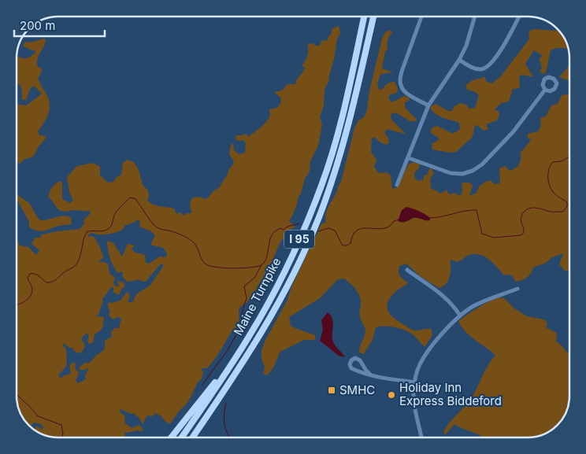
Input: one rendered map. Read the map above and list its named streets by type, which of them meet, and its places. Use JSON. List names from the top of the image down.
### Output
{
  "streets": {
    "highway": ["I 95", "Maine Turnpike"]
  },
  "places": {
    "transit": ["SMHC"],
    "other": ["Holiday Inn Express Biddeford"]
  },
  "scale_bar": "200 m"
}
